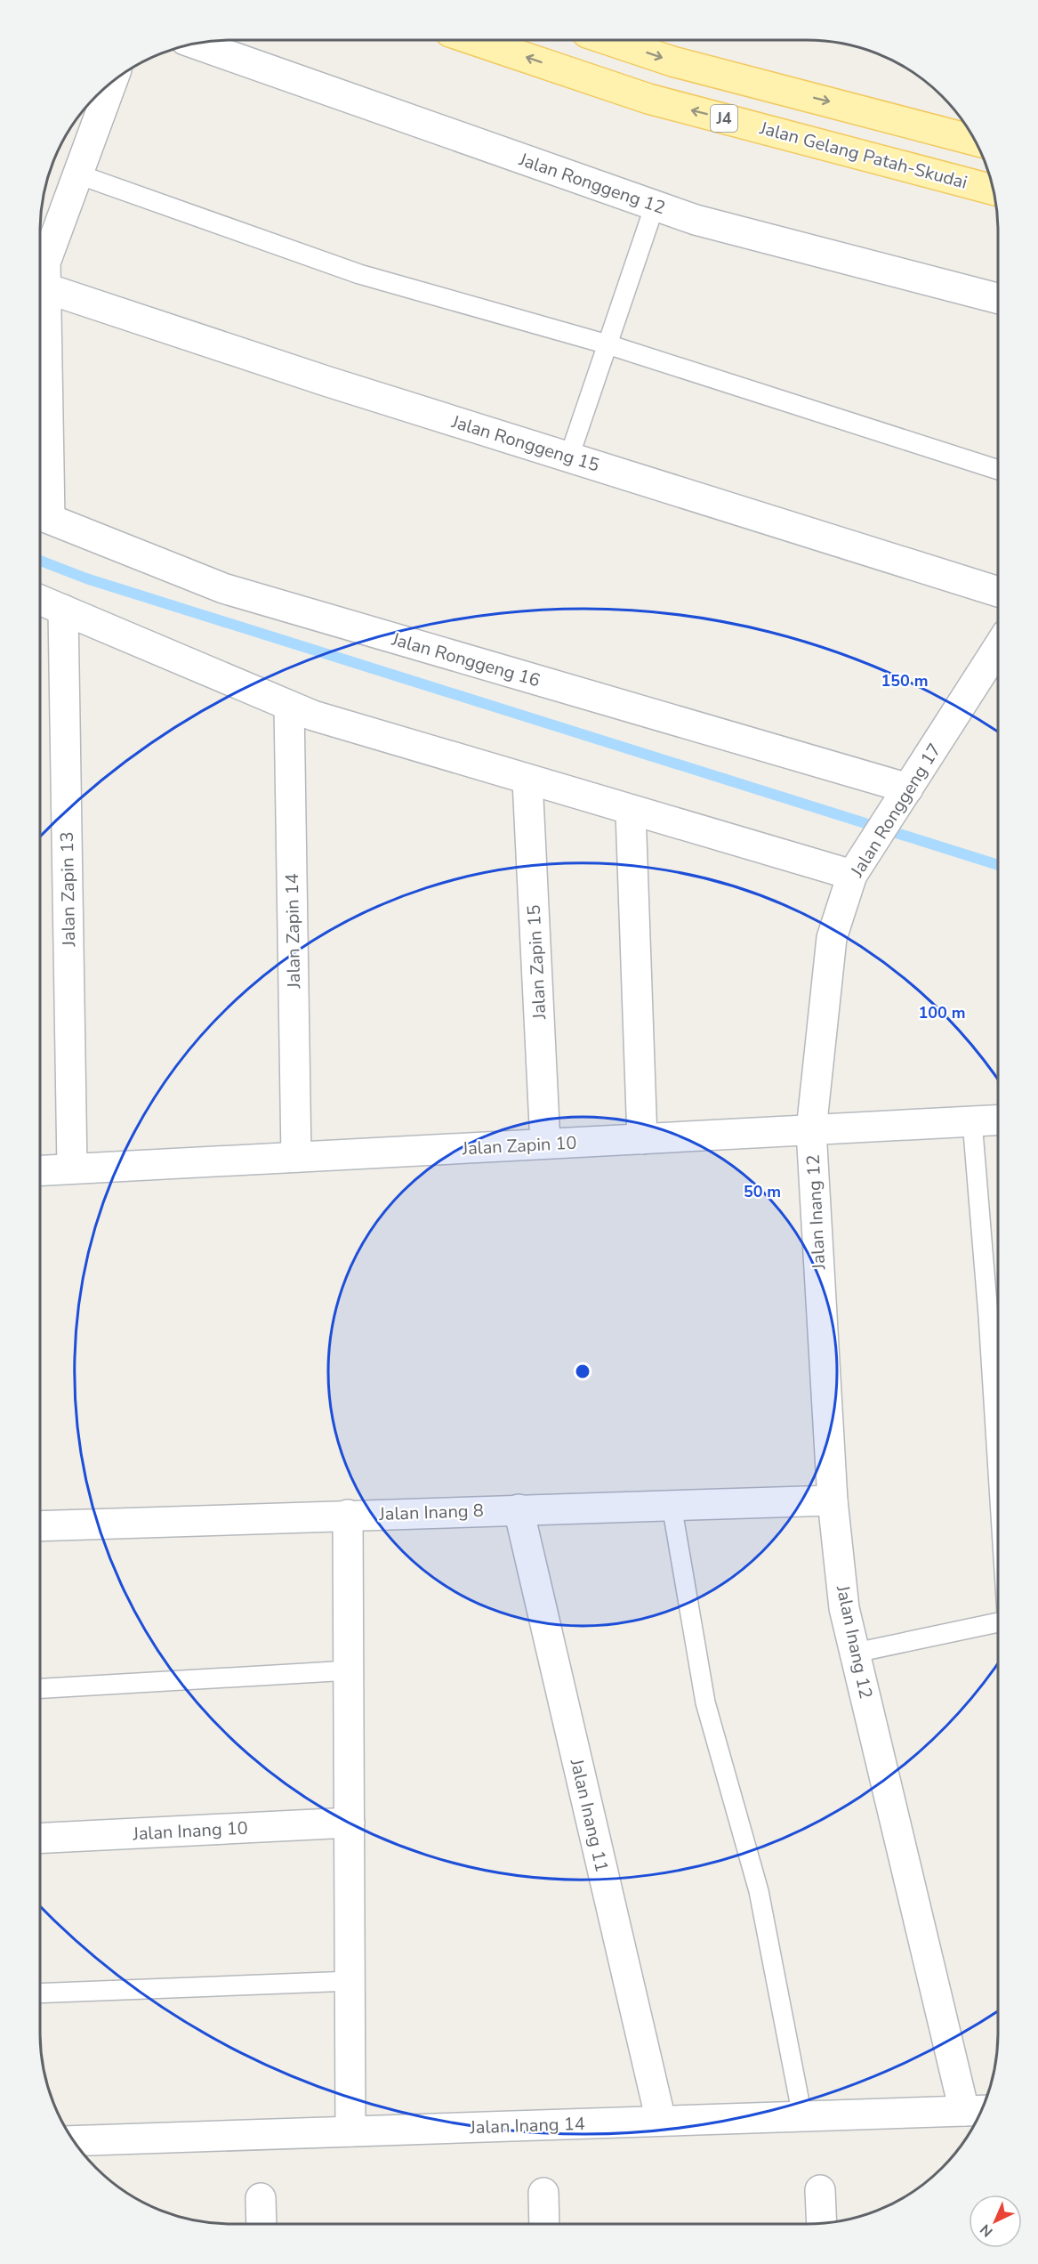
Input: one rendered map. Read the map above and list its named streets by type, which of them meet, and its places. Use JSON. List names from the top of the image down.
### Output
{
  "streets": {
    "main road": ["J4", "Jalan Gelang Patah-Skudai"],
    "street": [
      "Jalan Ronggeng 12",
      "Jalan Ronggeng 15",
      "Jalan Ronggeng 16",
      "Jalan Ronggeng 17",
      "Jalan Zapin 13",
      "Jalan Zapin 14",
      "Jalan Zapin 15",
      "Jalan Zapin 10",
      "Jalan Inang 12",
      "Jalan Inang 8",
      "Jalan Inang 11",
      "Jalan Inang 10",
      "Jalan Inang 14"
    ]
  },
  "crossings": [
    ["Jalan Ronggeng 16", "Jalan Ronggeng 17"],
    ["Jalan Ronggeng 17", "Jalan Zapin 10"],
    ["Jalan Ronggeng 17", "Jalan Inang 12"],
    ["Jalan Zapin 13", "Jalan Zapin 10"],
    ["Jalan Zapin 14", "Jalan Zapin 10"],
    ["Jalan Zapin 15", "Jalan Zapin 10"],
    ["Jalan Zapin 10", "Jalan Inang 12"],
    ["Jalan Inang 12", "Jalan Inang 8"],
    ["Jalan Inang 12", "Jalan Inang 14"],
    ["Jalan Inang 8", "Jalan Inang 11"],
    ["Jalan Inang 11", "Jalan Inang 14"]
  ],
  "north": "bottom left",
  "rings": ["150 m", "100 m", "50 m"]
}
